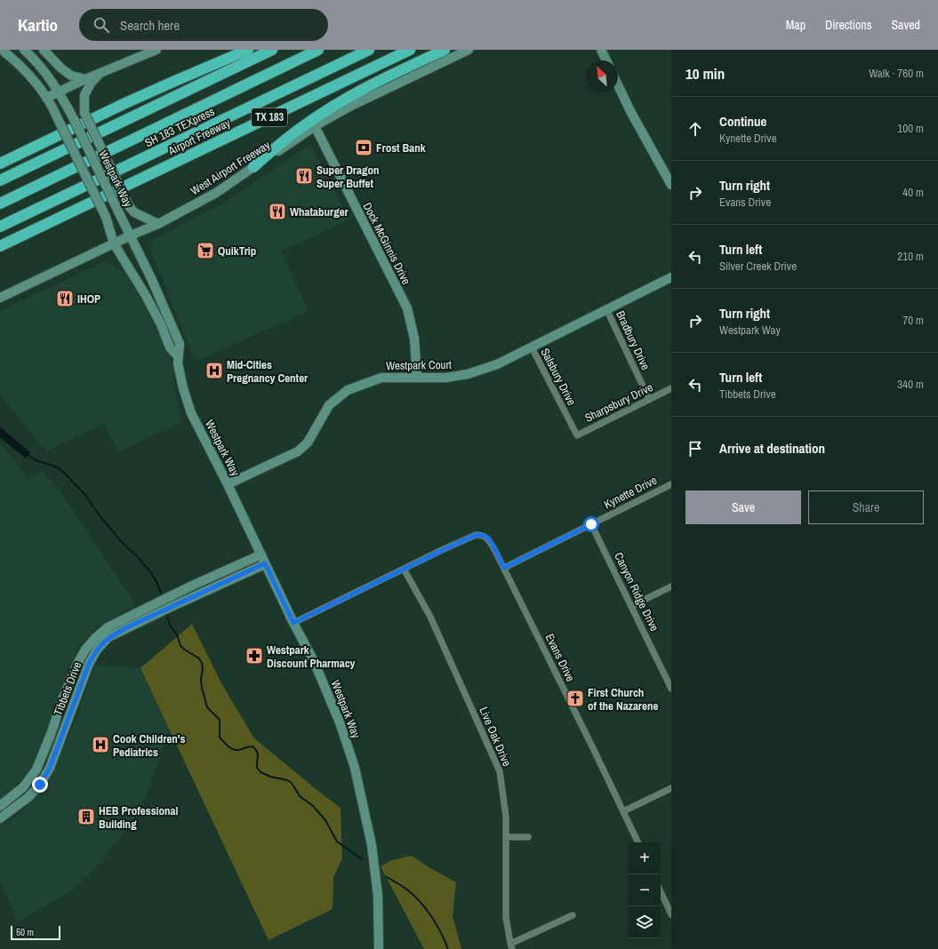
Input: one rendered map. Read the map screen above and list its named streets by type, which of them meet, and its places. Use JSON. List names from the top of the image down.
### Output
{
  "streets": {
    "highway": ["TX 183", "SH 183 TEXpress", "Airport Freeway"],
    "main road": [
      "West Airport Freeway",
      "Westpark Way",
      "Dock McGinnis Drive",
      "Westpark Court",
      "Tibbets Drive"
    ],
    "street": [
      "Bradbury Drive",
      "Salsbury Drive",
      "Sharpsbury Drive",
      "Kynette Drive",
      "Canyon Ridge Drive",
      "Evans Drive",
      "Live Oak Drive"
    ]
  },
  "crossings": [
    ["West Airport Freeway", "Westpark Way"],
    ["West Airport Freeway", "Dock McGinnis Drive"],
    ["Westpark Way", "Westpark Court"],
    ["Westpark Way", "Tibbets Drive"],
    ["Dock McGinnis Drive", "Westpark Court"],
    ["Bradbury Drive", "Westpark Court"],
    ["Bradbury Drive", "Sharpsbury Drive"],
    ["Westpark Court", "Salsbury Drive"],
    ["Salsbury Drive", "Sharpsbury Drive"],
    ["Kynette Drive", "Canyon Ridge Drive"],
    ["Kynette Drive", "Evans Drive"],
    ["Evans Drive", "Live Oak Drive"]
  ],
  "places": {
    "bank": ["Frost Bank"],
    "restaurant": ["Super Dragon Super Buffet", "Whataburger", "IHOP"],
    "supermarket": ["QuikTrip"],
    "hospital": ["Mid-Cities Pregnancy Center", "Cook Children's Pediatrics"],
    "pharmacy": ["Westpark Discount Pharmacy"],
    "church": ["First Church of the Nazarene"],
    "building": ["HEB Professional Building"]
  },
  "scale_bar": "50 m",
  "north": "top left",
  "page": {
    "header": "Kartio",
    "search": "Search here",
    "nav": ["Map", "Directions", "Saved"],
    "heading": ["10 min", "Walk · 760 m"],
    "list": [
      ["Continue", "Kynette Drive", "100 m"],
      ["Turn right", "Evans Drive", "40 m"],
      ["Turn left", "Silver Creek Drive", "210 m"],
      ["Turn right", "Westpark Way", "70 m"],
      ["Turn left", "Tibbets Drive", "340 m"],
      "Arrive at destination"
    ],
    "buttons": ["Save", "Share"],
    "map_buttons": ["+", "−"],
    "scale": "50 m"
  }
}
